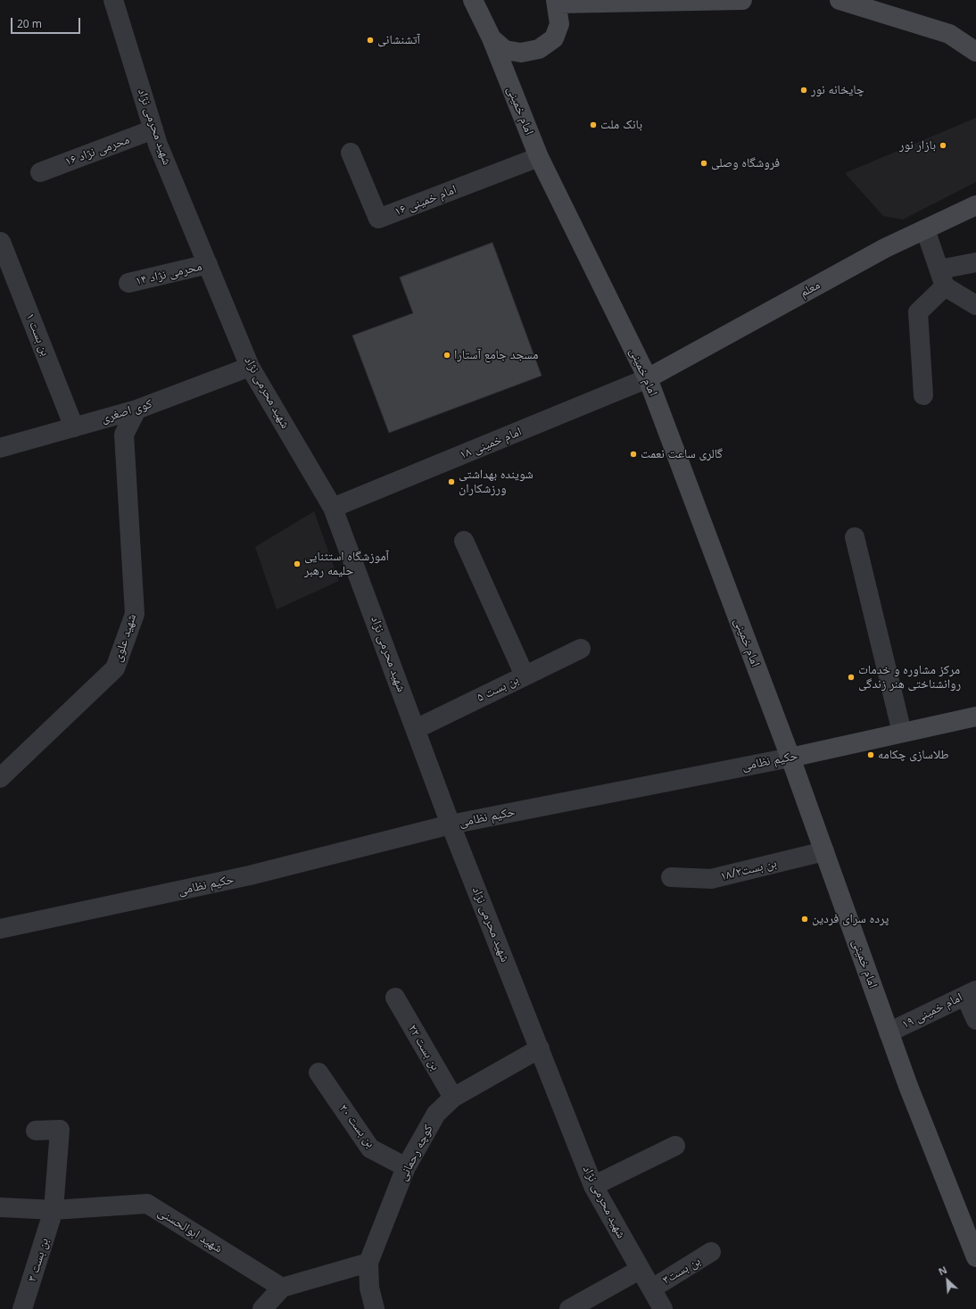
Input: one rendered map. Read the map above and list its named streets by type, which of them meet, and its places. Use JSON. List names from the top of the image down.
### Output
{
  "streets": {
    "street": [
      "امام خمینی",
      "شهید محرمی نژاد",
      "محرمی نژاد ۱۶",
      "امام خمینی ۱۶",
      "محرمی نژاد ۱۴",
      "معلم",
      "بن بست ۱",
      "کوی اصغری",
      "امام خمینی ۱۸",
      "شهید علوی",
      "بن بست ۵",
      "حکیم نظامی",
      "بن بست۱۸/۲",
      "امام خمینی ۱۹",
      "بن بست ۲۲",
      "بن بست ۲۰",
      "کوچه رحمانی",
      "شهید ابوالحسنی",
      "بن بست ۳",
      "بن بست۳"
    ]
  },
  "crossings": [
    ["امام خمینی", "امام خمینی ۱۶"],
    ["امام خمینی", "معلم"],
    ["امام خمینی", "امام خمینی ۱۸"],
    ["امام خمینی", "حکیم نظامی"],
    ["امام خمینی", "بن بست۱۸/۲"],
    ["امام خمینی", "امام خمینی ۱۹"],
    ["شهید محرمی نژاد", "محرمی نژاد ۱۶"],
    ["شهید محرمی نژاد", "محرمی نژاد ۱۴"],
    ["شهید محرمی نژاد", "کوی اصغری"],
    ["شهید محرمی نژاد", "امام خمینی ۱۸"],
    ["شهید محرمی نژاد", "بن بست ۵"],
    ["شهید محرمی نژاد", "حکیم نظامی"],
    ["شهید محرمی نژاد", "کوچه رحمانی"],
    ["شهید محرمی نژاد", "بن بست۳"],
    ["معلم", "امام خمینی ۱۸"],
    ["بن بست ۱", "کوی اصغری"],
    ["کوی اصغری", "شهید علوی"],
    ["بن بست ۲۲", "کوچه رحمانی"],
    ["بن بست ۲۰", "کوچه رحمانی"],
    ["شهید ابوالحسنی", "بن بست ۳"]
  ],
  "places": [
    "آتشنشانی",
    "چایخانه نور",
    "بانک ملت",
    "بازار نور",
    "فروشگاه وصلی",
    "مسجد جامع آستارا",
    "گالری ساعت نعمت",
    "شوینده بهداشتی ورزشکاران",
    "آموزشگاه استثنایی حلیمه رهبر",
    "مرکز مشاوره و خدمات روانشناختی هنر زندگی",
    "طلاسازی چکامه",
    "پرده سرای فردین"
  ],
  "scale_bar": "20 m",
  "north": "top left"
}
